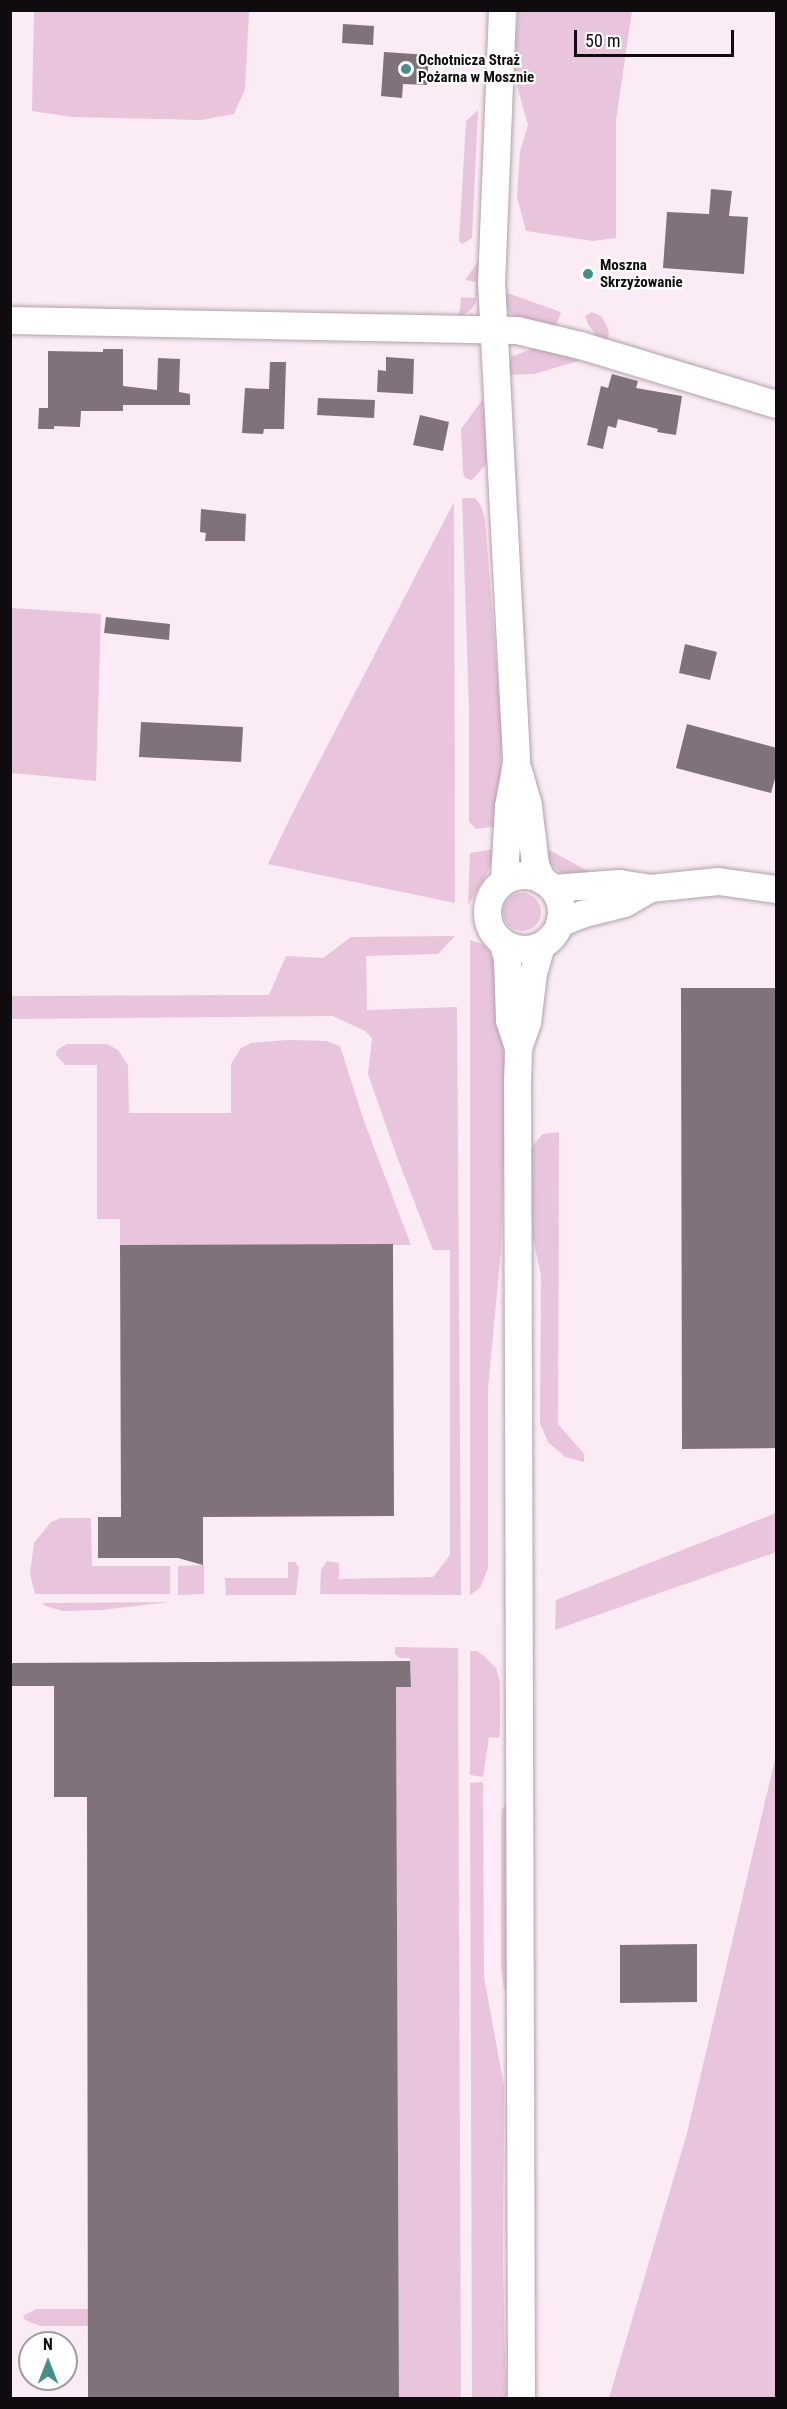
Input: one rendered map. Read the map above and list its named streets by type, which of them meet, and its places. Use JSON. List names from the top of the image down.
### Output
{
  "places": ["Ochotnicza Straż Pożarna w Mosznie", "Moszna Skrzyżowanie"],
  "scale_bar": "50 m",
  "north": "top"
}
